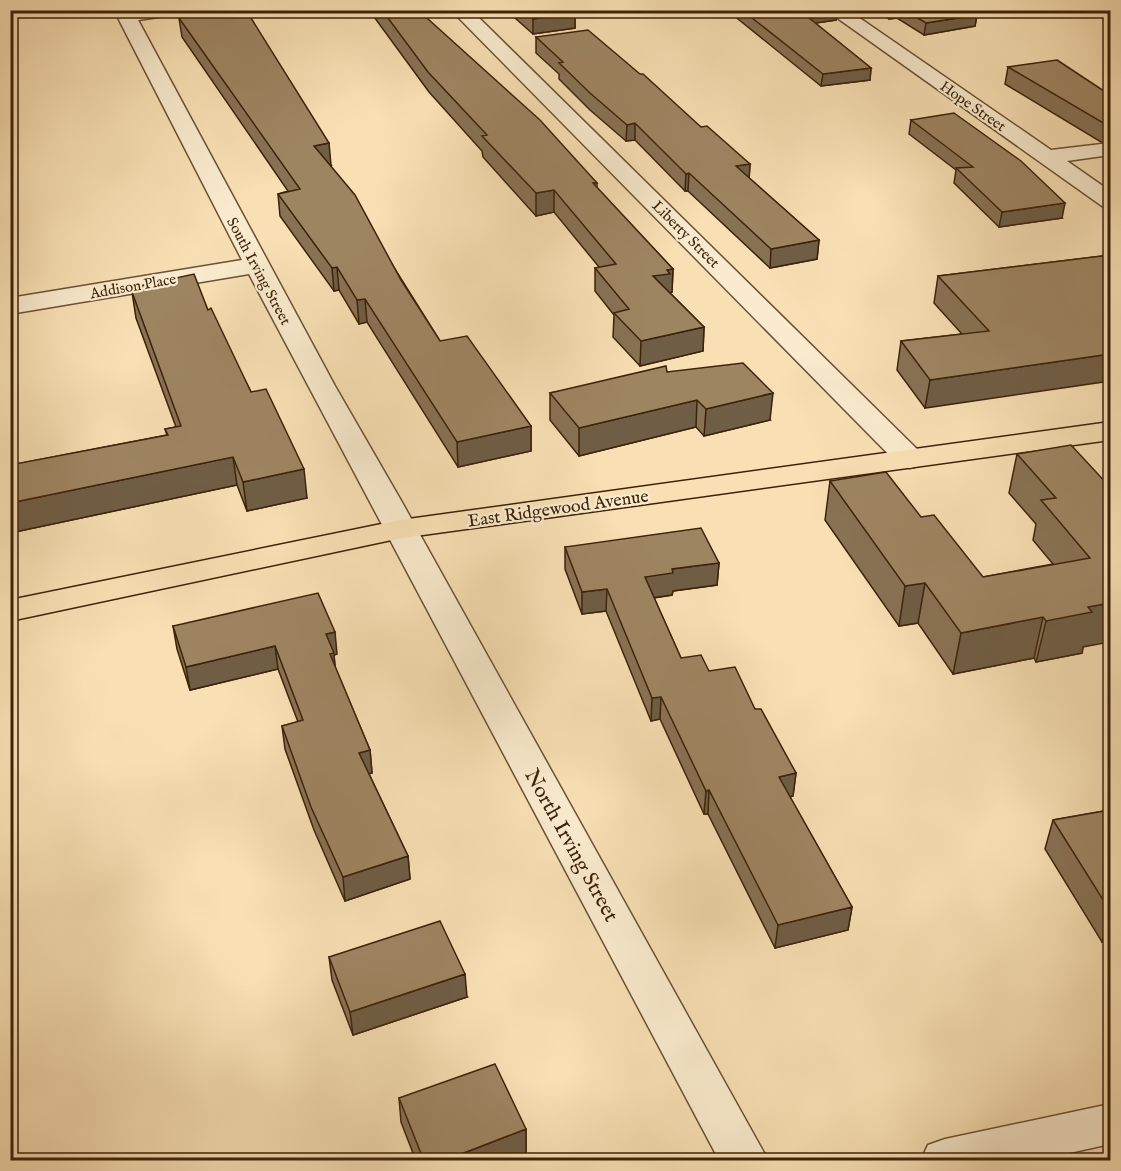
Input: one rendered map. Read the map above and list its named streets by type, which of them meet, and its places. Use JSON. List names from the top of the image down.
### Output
{
  "streets": {
    "main road": ["East Ridgewood Avenue"],
    "street": [
      "Hope Street",
      "Liberty Street",
      "South Irving Street",
      "Addison Place",
      "North Irving Street"
    ]
  },
  "crossings": [
    ["Liberty Street", "East Ridgewood Avenue"],
    ["South Irving Street", "Addison Place"],
    ["South Irving Street", "East Ridgewood Avenue"],
    ["South Irving Street", "North Irving Street"],
    ["East Ridgewood Avenue", "North Irving Street"]
  ]
}
